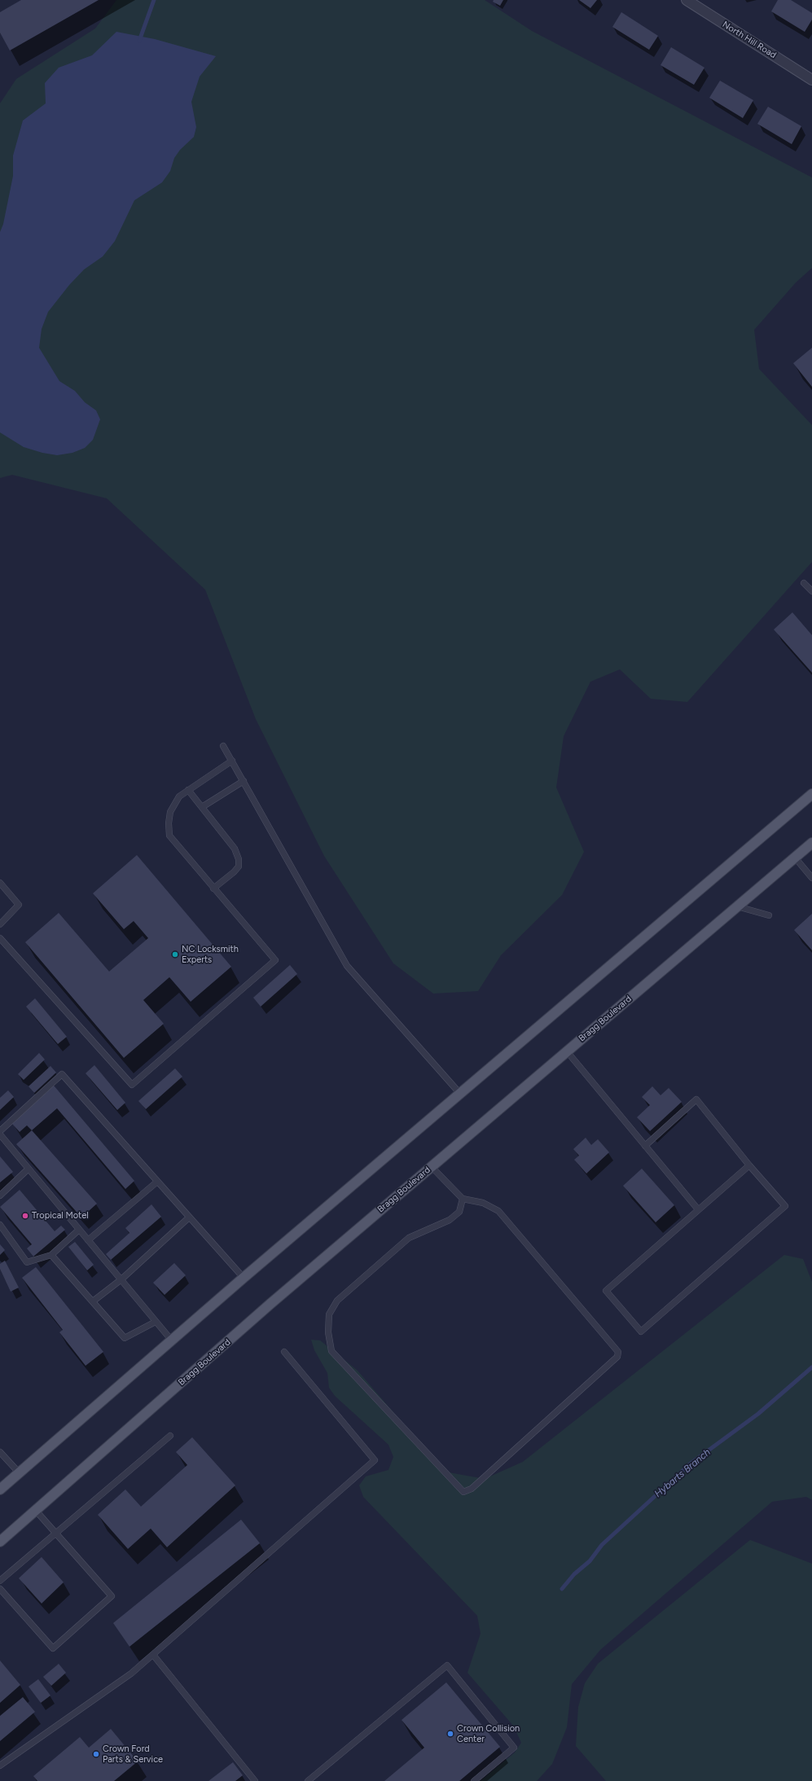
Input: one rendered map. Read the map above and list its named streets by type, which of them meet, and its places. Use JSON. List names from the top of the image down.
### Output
{
  "streets": {
    "main road": ["Bragg Boulevard"],
    "street": ["North Hill Road"]
  },
  "water": ["Hybarts Branch"],
  "places": [
    "NC Locksmith Experts",
    "Tropical Motel",
    "Crown Collision Center",
    "Crown Ford Parts & Service"
  ]
}
